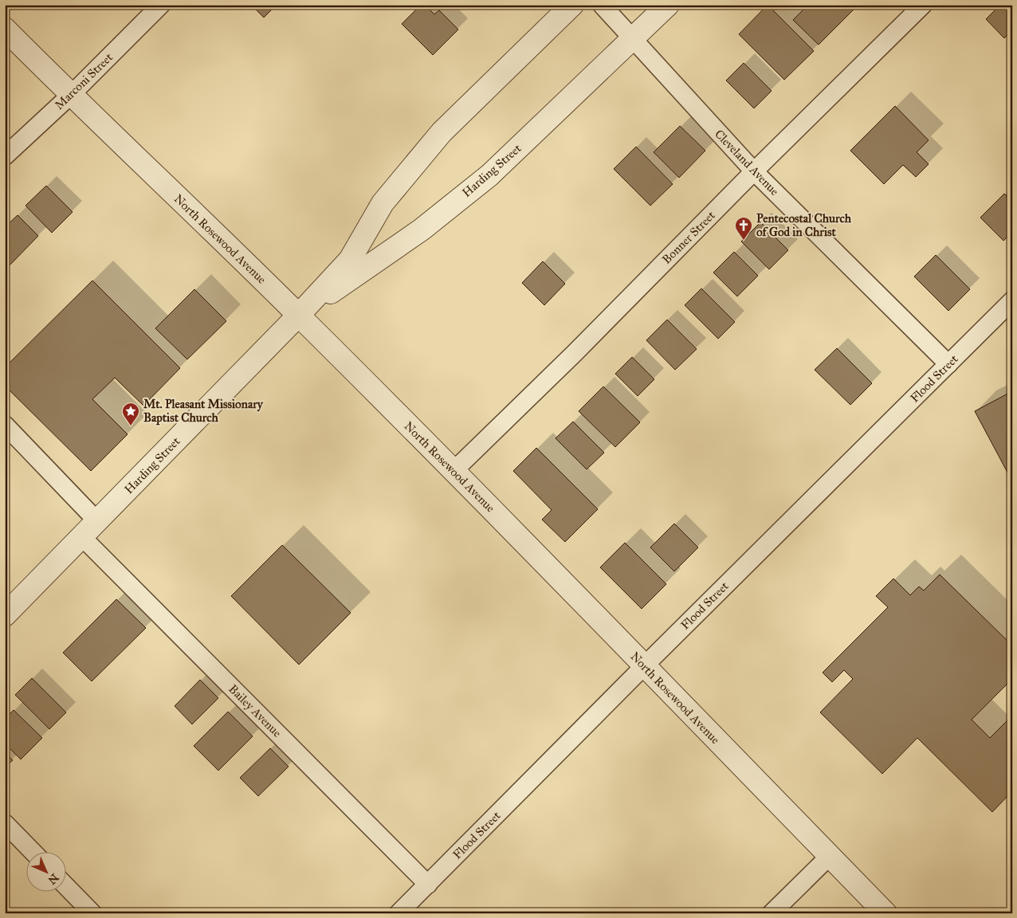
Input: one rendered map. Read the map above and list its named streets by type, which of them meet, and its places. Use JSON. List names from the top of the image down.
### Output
{
  "streets": {
    "street": [
      "Marconi Street",
      "Cleveland Avenue",
      "Harding Street",
      "Bonner Street",
      "North Rosewood Avenue",
      "Flood Street",
      "Bailey Avenue"
    ]
  },
  "crossings": [
    ["Marconi Street", "North Rosewood Avenue"],
    ["Cleveland Avenue", "Harding Street"],
    ["Cleveland Avenue", "Bonner Street"],
    ["Cleveland Avenue", "Flood Street"],
    ["Harding Street", "North Rosewood Avenue"],
    ["Harding Street", "Bailey Avenue"],
    ["Bonner Street", "North Rosewood Avenue"],
    ["North Rosewood Avenue", "Flood Street"],
    ["Flood Street", "Bailey Avenue"]
  ],
  "places": {
    "church": ["Pentecostal Church of God in Christ"],
    "place": ["Mt. Pleasant Missionary Baptist Church"]
  },
  "north": "bottom right"
}
